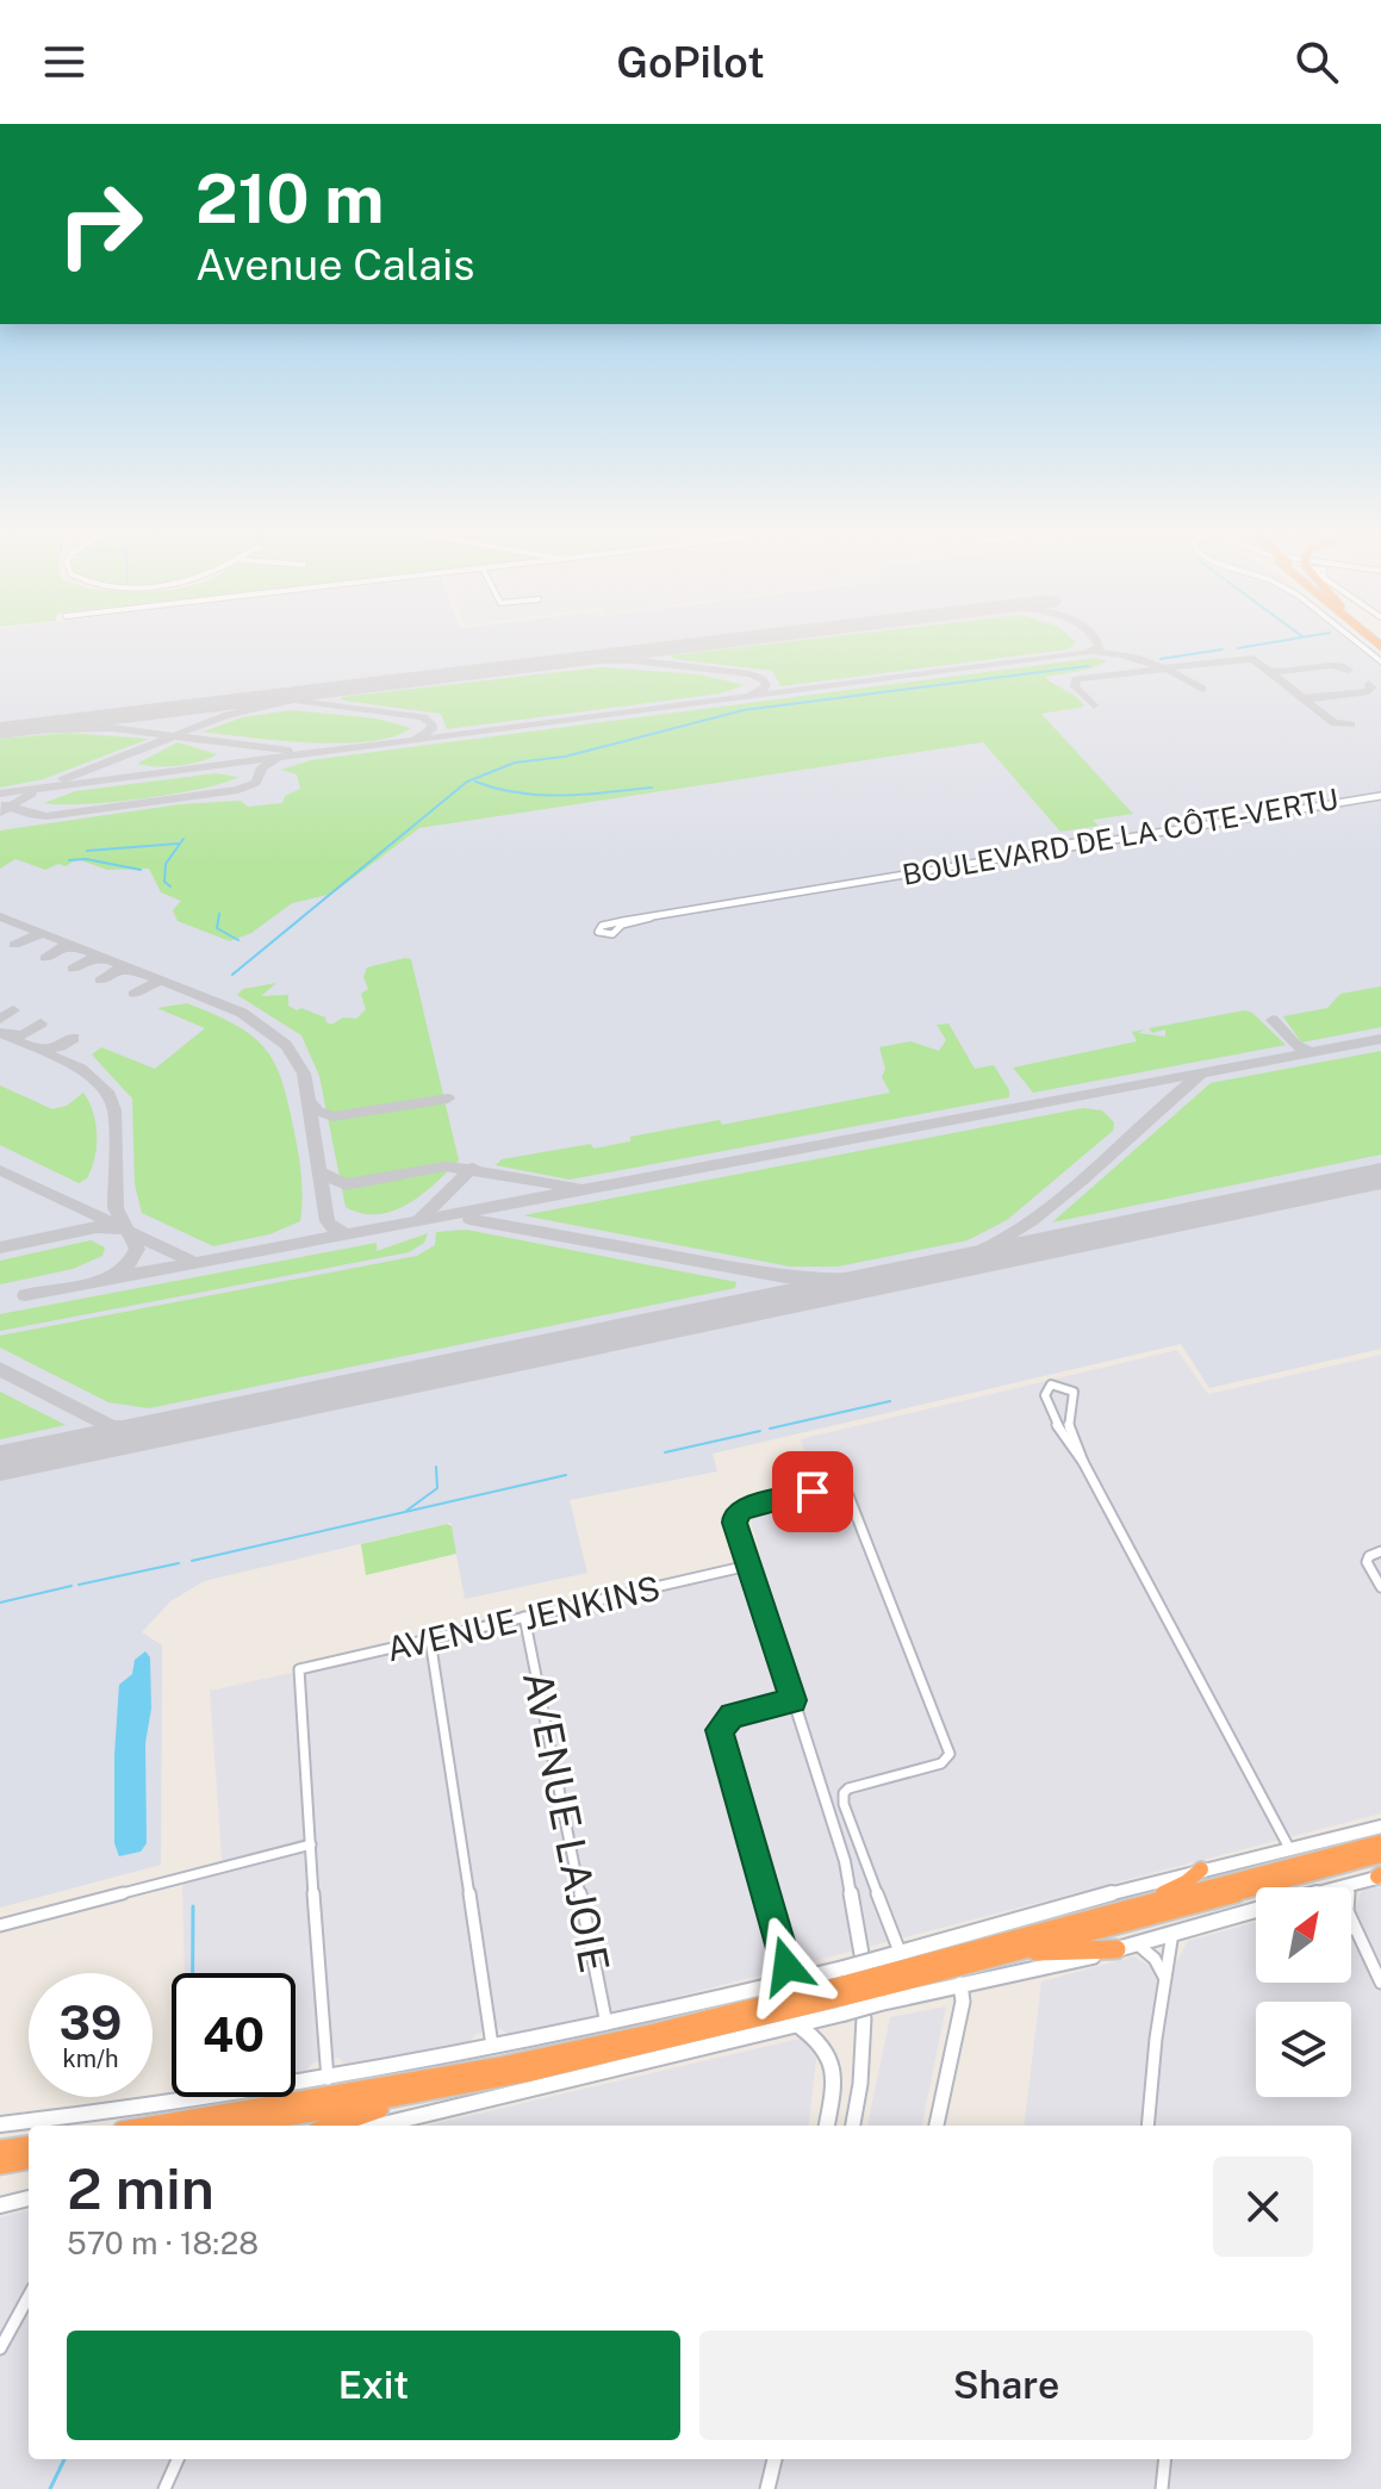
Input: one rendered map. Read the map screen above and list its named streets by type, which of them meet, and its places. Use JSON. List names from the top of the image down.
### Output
{
  "streets": {
    "street": ["BOULEVARD DE LA CÔTE-VERTU", "AVENUE JENKINS", "AVENUE LAJOIE"]
  },
  "crossings": [
    ["AVENUE JENKINS", "AVENUE LAJOIE"]
  ],
  "north": "top right",
  "page": {
    "header": "GoPilot",
    "turn": ["210 m", "Avenue Calais"],
    "speed": "39 km/h",
    "limit": "40",
    "heading": ["2 min", "570 m · 18:28"],
    "buttons": ["Exit", "Share"]
  }
}
